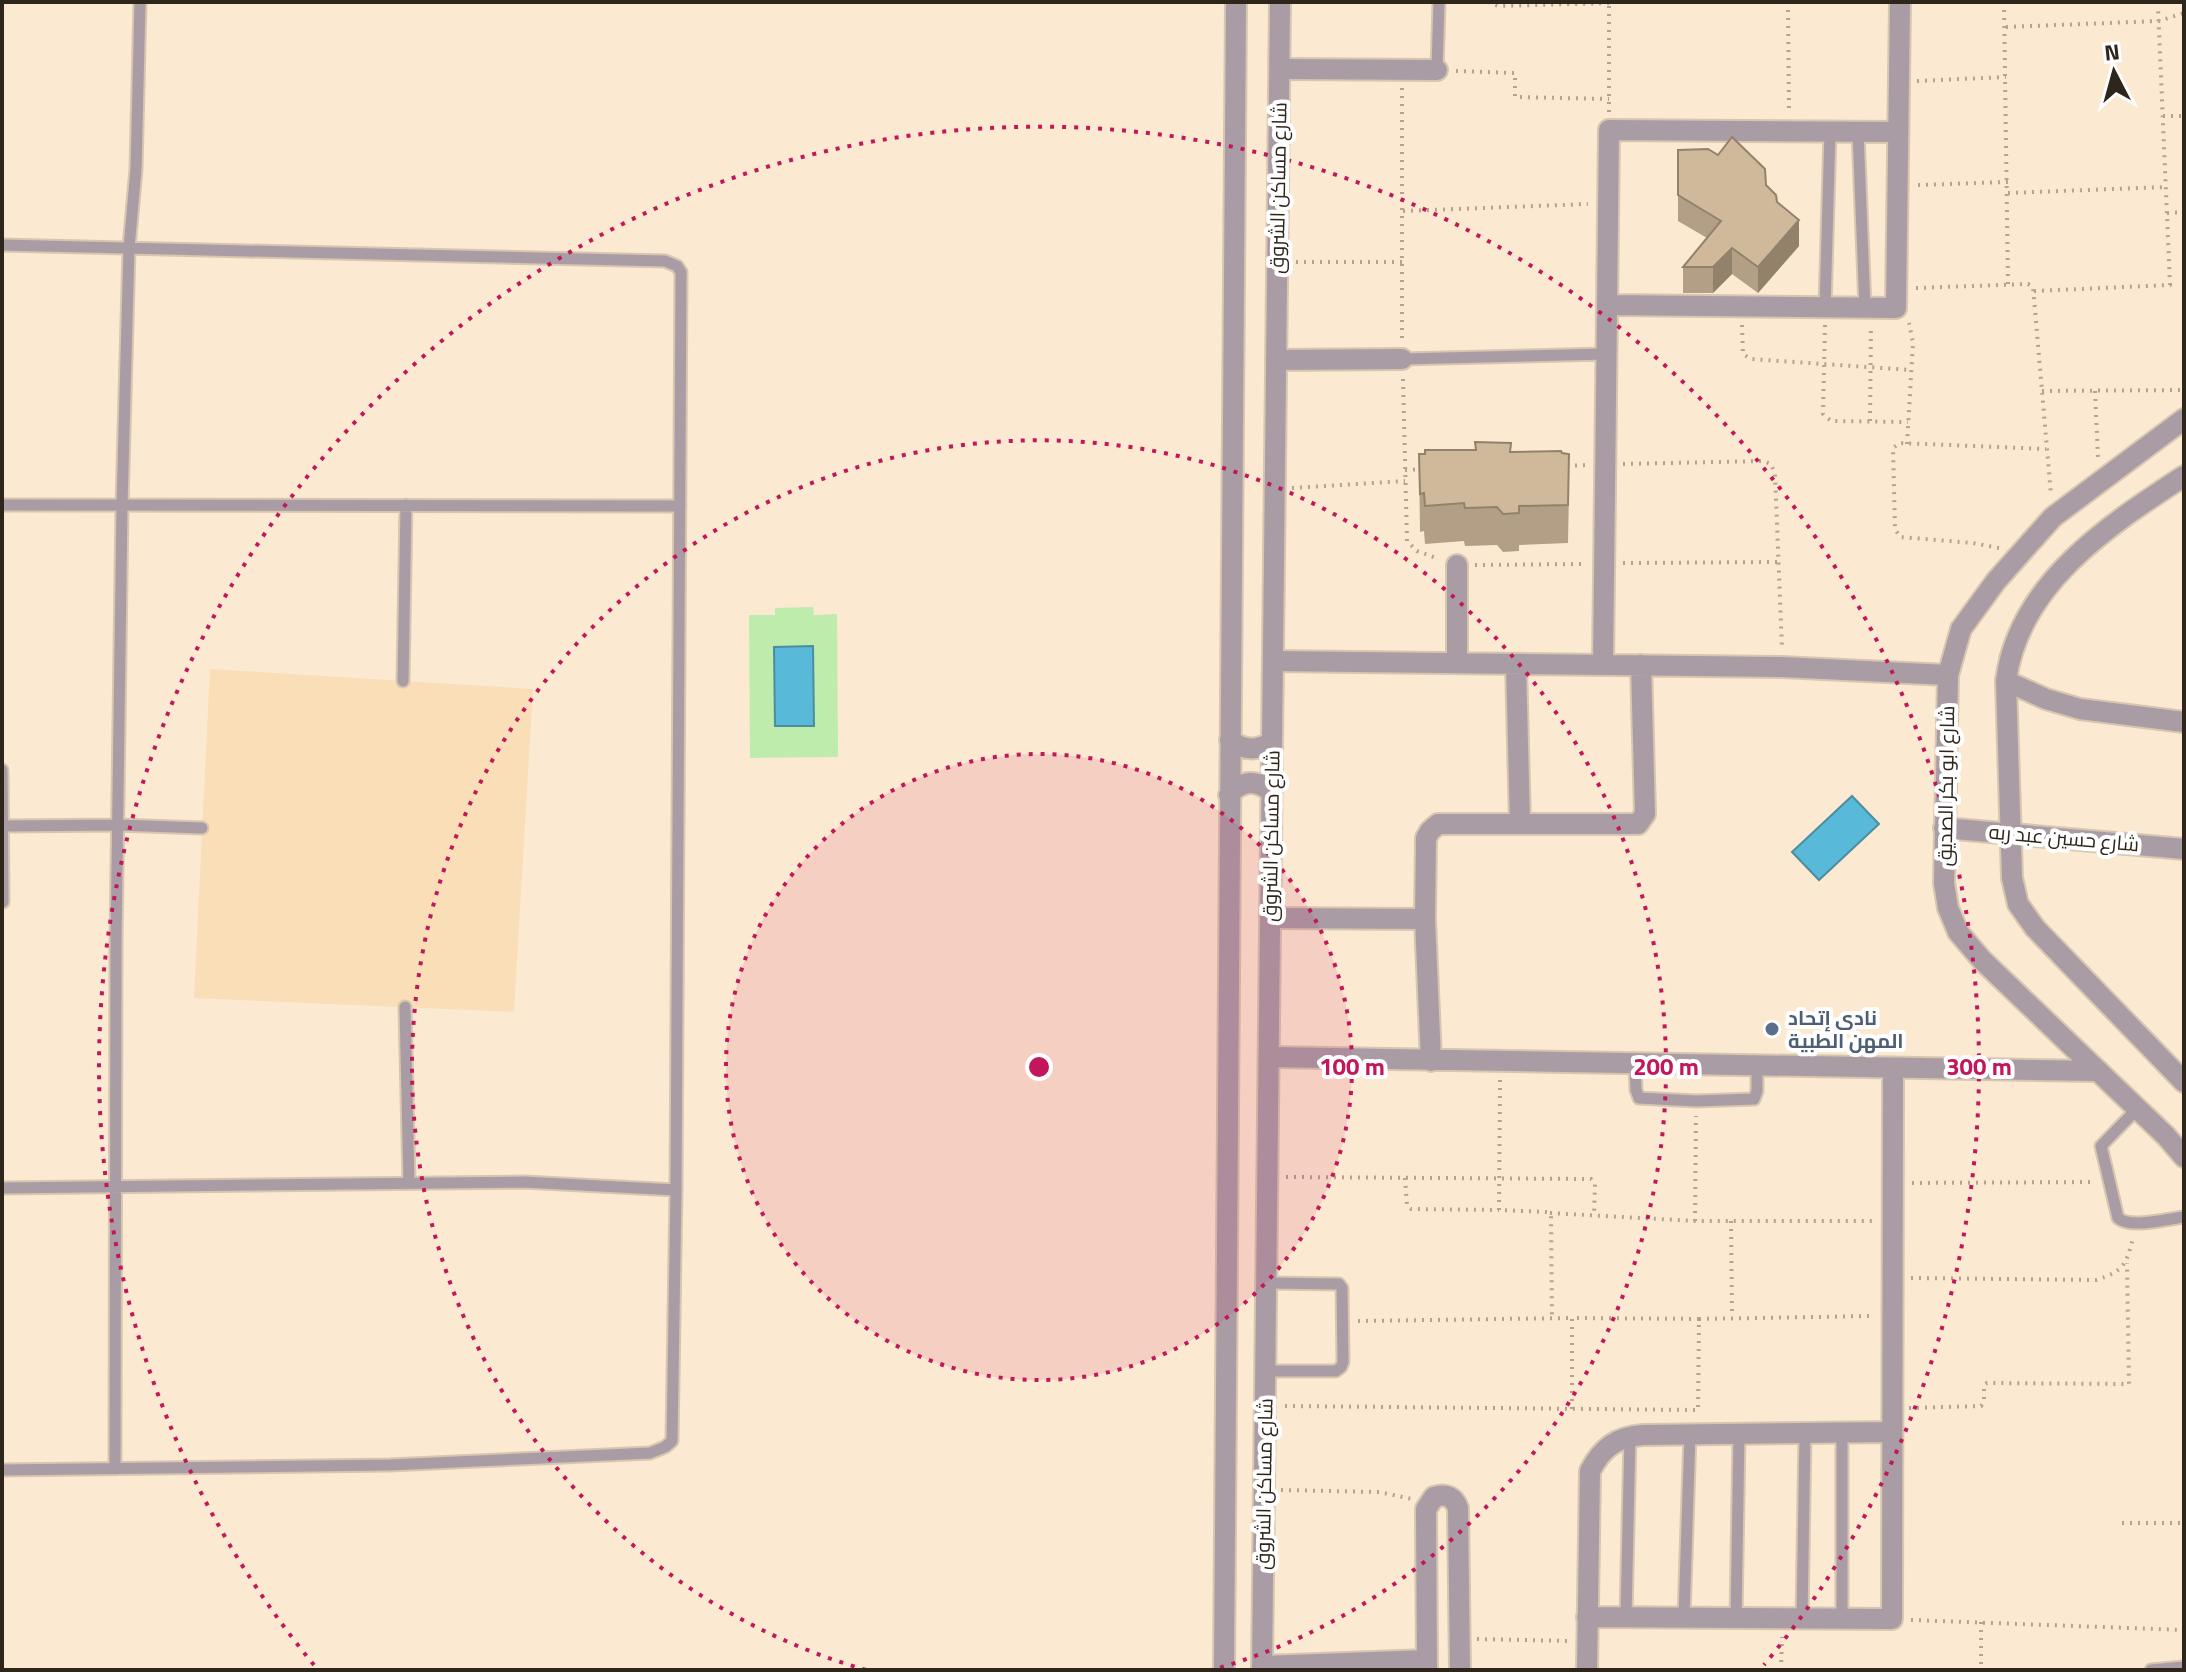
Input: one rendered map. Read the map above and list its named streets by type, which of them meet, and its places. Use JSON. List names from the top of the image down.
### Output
{
  "streets": {
    "street": ["شارع مساكن الشروق", "شارع ابو بكر الصديق", "شارع حسين عبد ربه"]
  },
  "crossings": [
    ["شارع ابو بكر الصديق", "شارع حسين عبد ربه"]
  ],
  "places": ["نادى إتحاد المهن الطبية"],
  "north": "top",
  "rings": ["100 m", "200 m", "300 m"]
}
